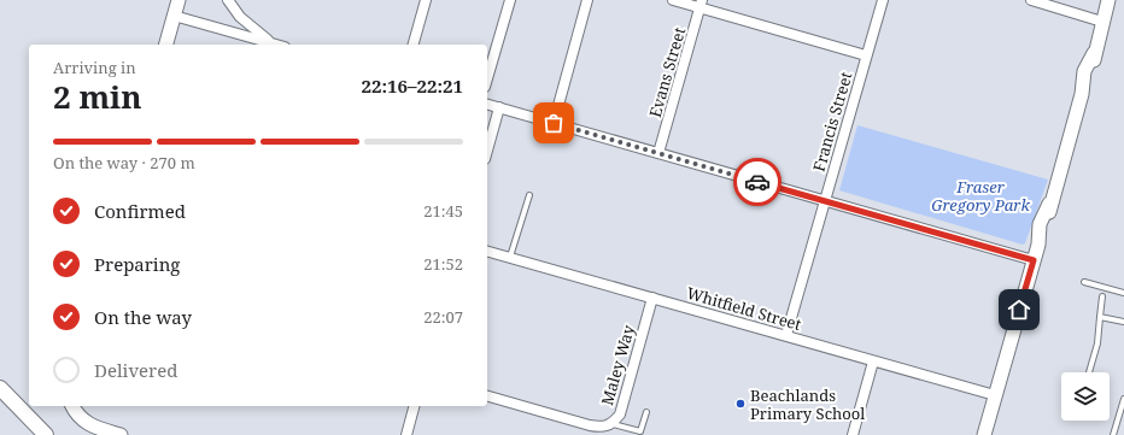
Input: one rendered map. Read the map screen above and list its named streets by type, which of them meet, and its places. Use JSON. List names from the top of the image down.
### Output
{
  "streets": {
    "street": [
      "Evans Street",
      "Francis Street",
      "Whitfield Street",
      "Maley Way"
    ]
  },
  "crossings": [
    ["Francis Street", "Whitfield Street"],
    ["Whitfield Street", "Maley Way"]
  ],
  "parks": ["Fraser Gregory Park"],
  "places": ["Beachlands Primary School"],
  "page": {
    "heading": ["2 min", "Arriving in", "22:16–22:21"],
    "bar": "On the way · 270 m",
    "list": [
      ["Confirmed", "21:45"],
      ["Preparing", "21:52"],
      ["On the way", "22:07"],
      "Delivered"
    ]
  }
}
